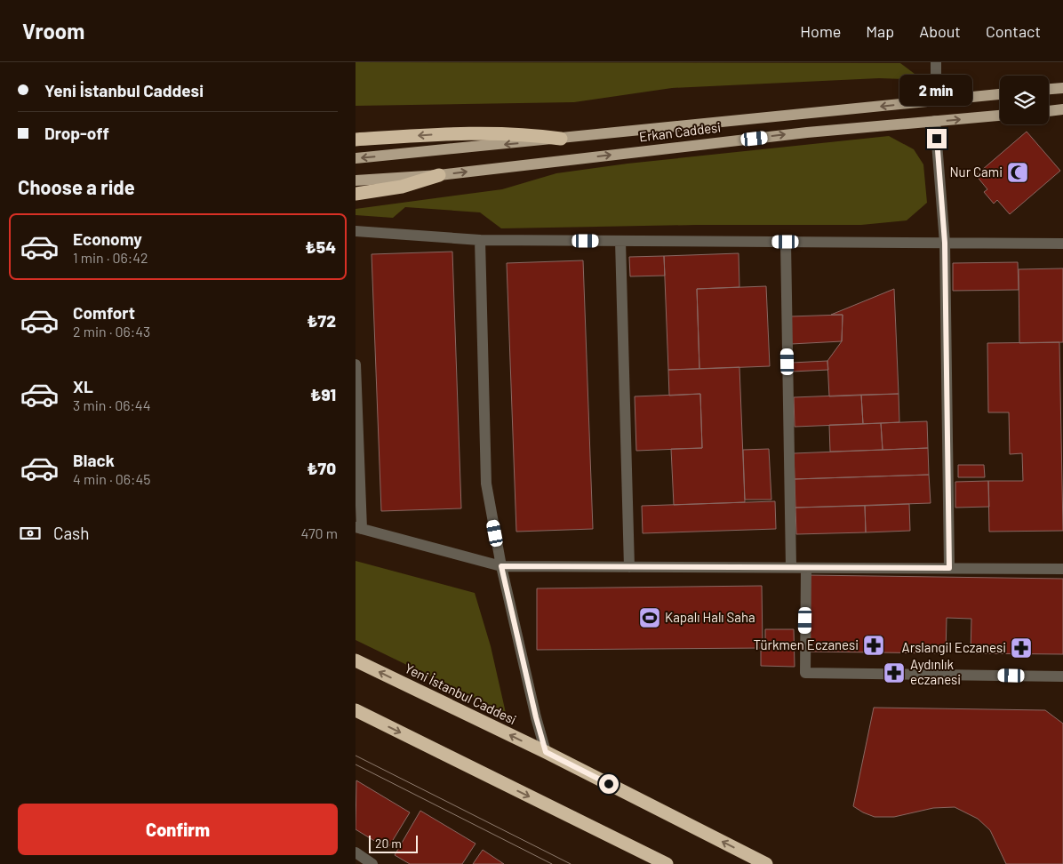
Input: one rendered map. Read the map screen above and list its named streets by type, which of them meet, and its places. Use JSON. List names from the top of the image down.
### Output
{
  "streets": {
    "highway": ["Yeni İstanbul Caddesi"],
    "main road": ["Erkan Caddesi"]
  },
  "places": {
    "mosque": ["Nur Cami"],
    "sports": ["Kapalı Halı Saha"],
    "pharmacy": ["Türkmen Eczanesi", "Arslangil Eczanesi", "Aydınlık eczanesi"]
  },
  "scale_bar": "20 m",
  "page": {
    "header": "Vroom",
    "nav": [
      "Home",
      "Map",
      "About",
      "Contact"
    ],
    "banner": ["Yeni İstanbul Caddesi", "Drop-off"],
    "bubble": "2 min",
    "heading": "Choose a ride",
    "list": [
      {
        "name": "Economy",
        "note": "1 min · 06:42",
        "value": "₺54"
      },
      {
        "name": "Comfort",
        "note": "2 min · 06:43",
        "value": "₺72"
      },
      {
        "name": "XL",
        "note": "3 min · 06:44",
        "value": "₺91"
      },
      {
        "name": "Black",
        "note": "4 min · 06:45",
        "value": "₺70"
      }
    ],
    "pay": ["Cash", "470 m"],
    "buttons": "Confirm",
    "scale": "20 m"
  }
}
